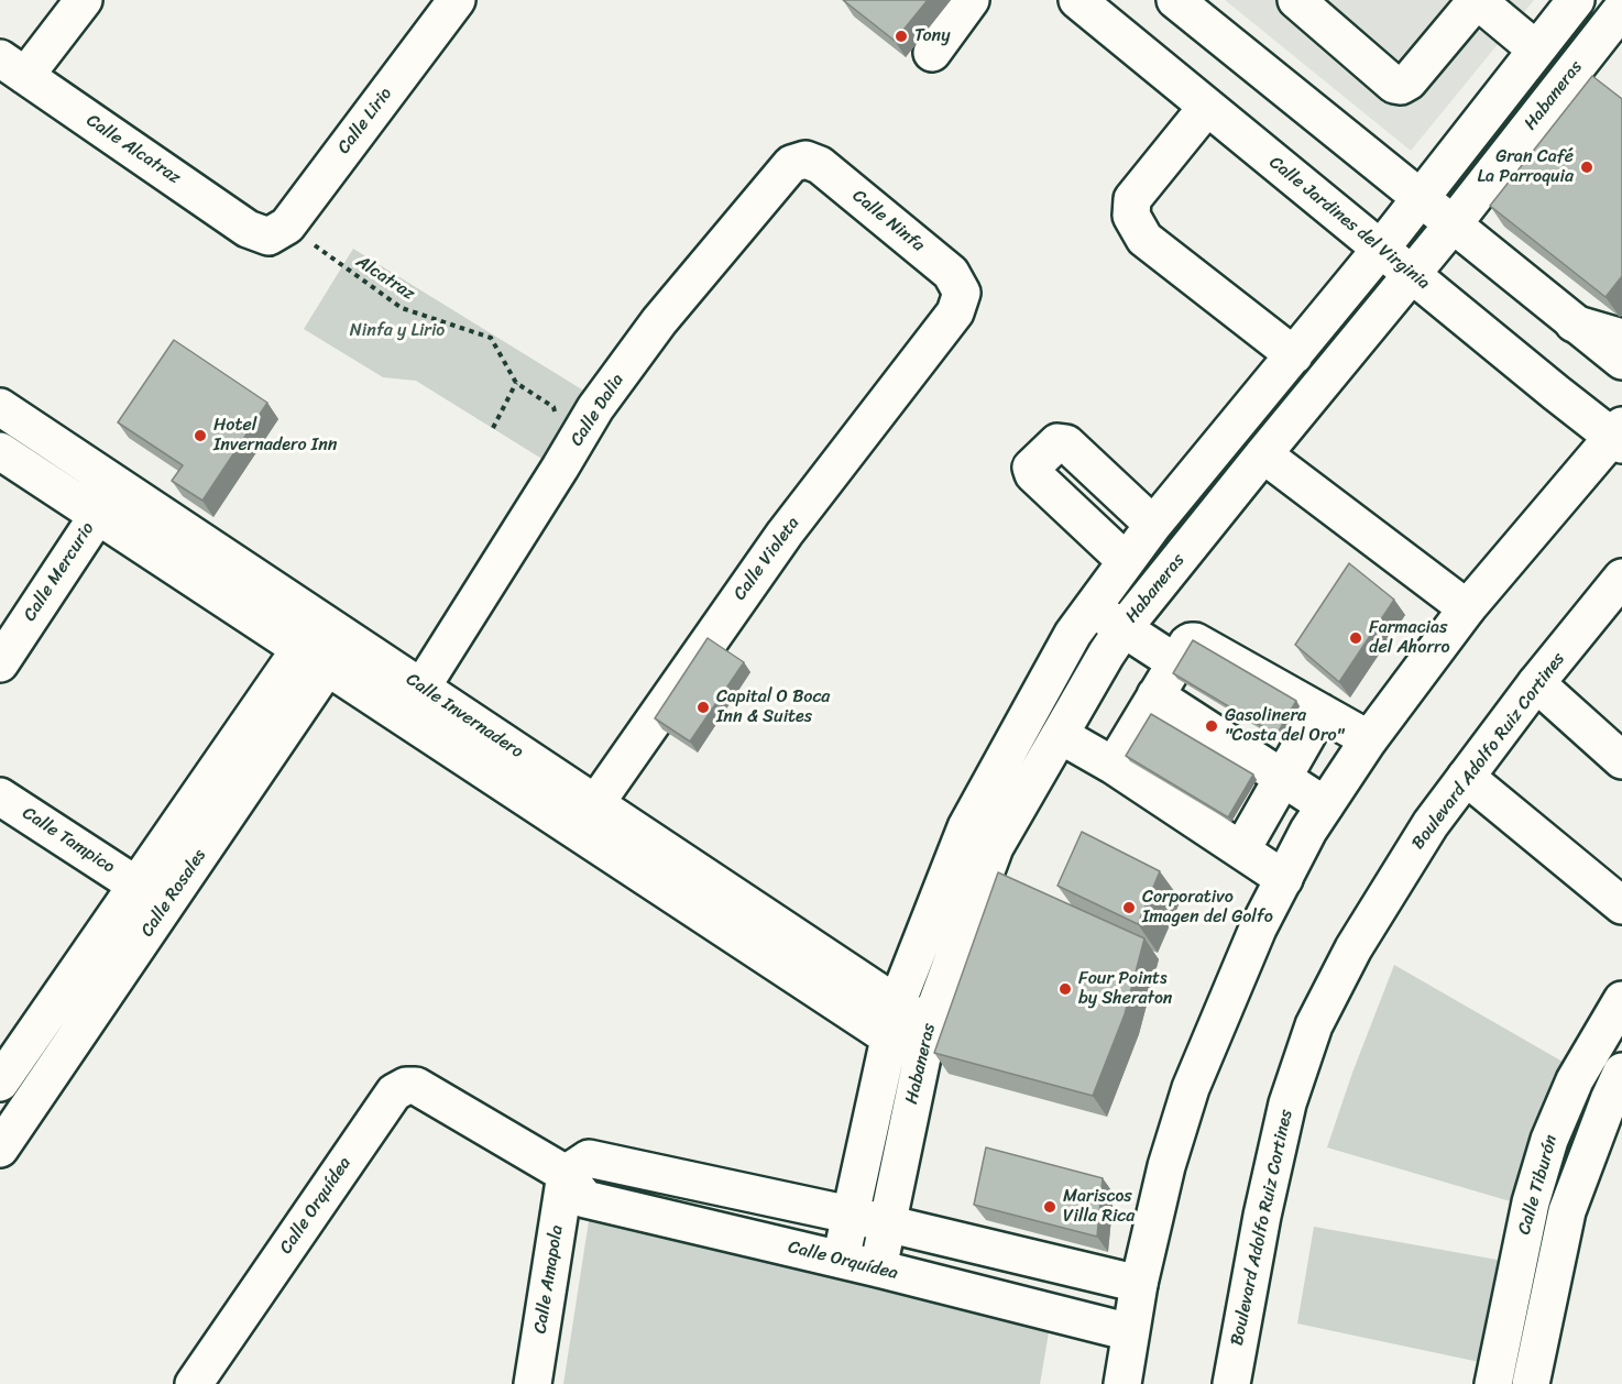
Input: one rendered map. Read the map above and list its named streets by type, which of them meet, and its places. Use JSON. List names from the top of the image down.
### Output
{
  "streets": {
    "street": [
      "Habaneras",
      "Calle Lirio",
      "Calle Alcatraz",
      "Calle Ninfa",
      "Calle Jardines del Virginia",
      "Calle Dalia",
      "Calle Violeta",
      "Calle Mercurio",
      "Calle Invernadero",
      "Boulevard Adolfo Ruiz Cortines",
      "Calle Tampico",
      "Calle Rosales",
      "Calle Tiburón",
      "Calle Orquídea",
      "Calle Amapola"
    ],
    "path": ["Alcatraz"]
  },
  "crossings": [
    ["Habaneras", "Calle Jardines del Virginia"],
    ["Habaneras", "Calle Invernadero"],
    ["Habaneras", "Calle Orquídea"],
    ["Calle Lirio", "Calle Alcatraz"],
    ["Calle Lirio", "Alcatraz"],
    ["Calle Alcatraz", "Alcatraz"],
    ["Calle Ninfa", "Calle Dalia"],
    ["Calle Ninfa", "Calle Violeta"],
    ["Alcatraz", "Calle Dalia"],
    ["Calle Dalia", "Calle Invernadero"],
    ["Calle Violeta", "Calle Invernadero"],
    ["Calle Mercurio", "Calle Invernadero"],
    ["Calle Invernadero", "Calle Rosales"],
    ["Calle Tampico", "Calle Rosales"],
    ["Calle Orquídea", "Calle Amapola"]
  ],
  "parks": ["Ninfa y Lirio"],
  "places": [
    "Tony",
    "Gran Café La Parroquia",
    "Hotel Invernadero Inn",
    "Farmacias del Ahorro",
    "Capital O Boca Inn & Suites",
    "Gasolinera \"Costa del Oro\"",
    "Corporativo Imagen del Golfo",
    "Four Points by Sheraton",
    "Mariscos Villa Rica"
  ]
}
